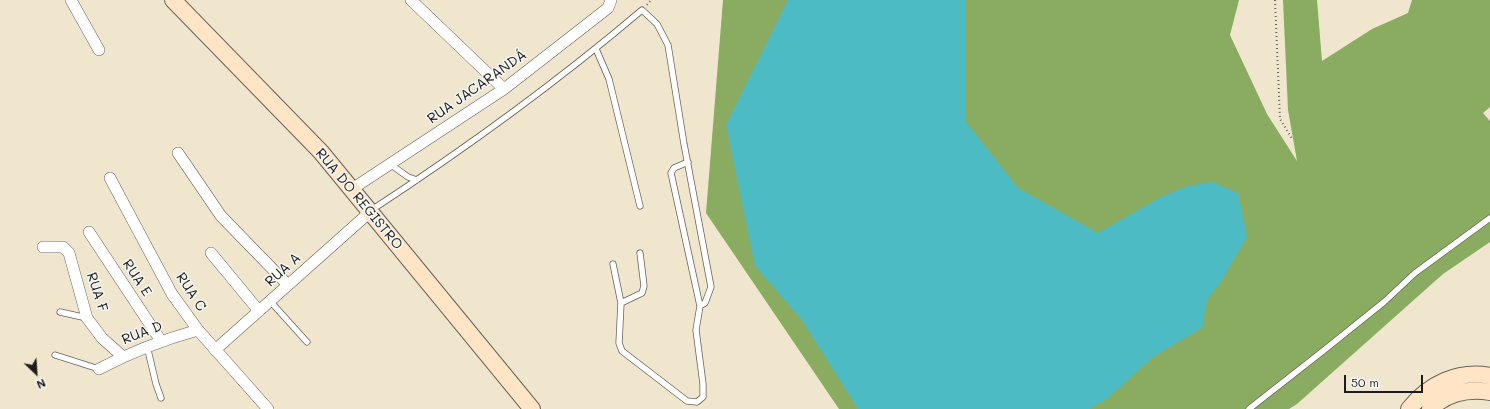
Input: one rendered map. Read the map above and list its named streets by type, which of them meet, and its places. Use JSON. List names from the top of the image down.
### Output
{
  "streets": {
    "main road": ["RUA DO REGISTRO"],
    "street": [
      "RUA JACARANDÁ",
      "RUA A",
      "RUA E",
      "RUA F",
      "RUA C",
      "RUA D"
    ]
  },
  "crossings": [
    ["RUA JACARANDÁ", "RUA DO REGISTRO"],
    ["RUA DO REGISTRO", "RUA A"],
    ["RUA A", "RUA C"],
    ["RUA E", "RUA D"],
    ["RUA F", "RUA D"],
    ["RUA C", "RUA D"]
  ],
  "scale_bar": "50 m",
  "north": "bottom right"
}
